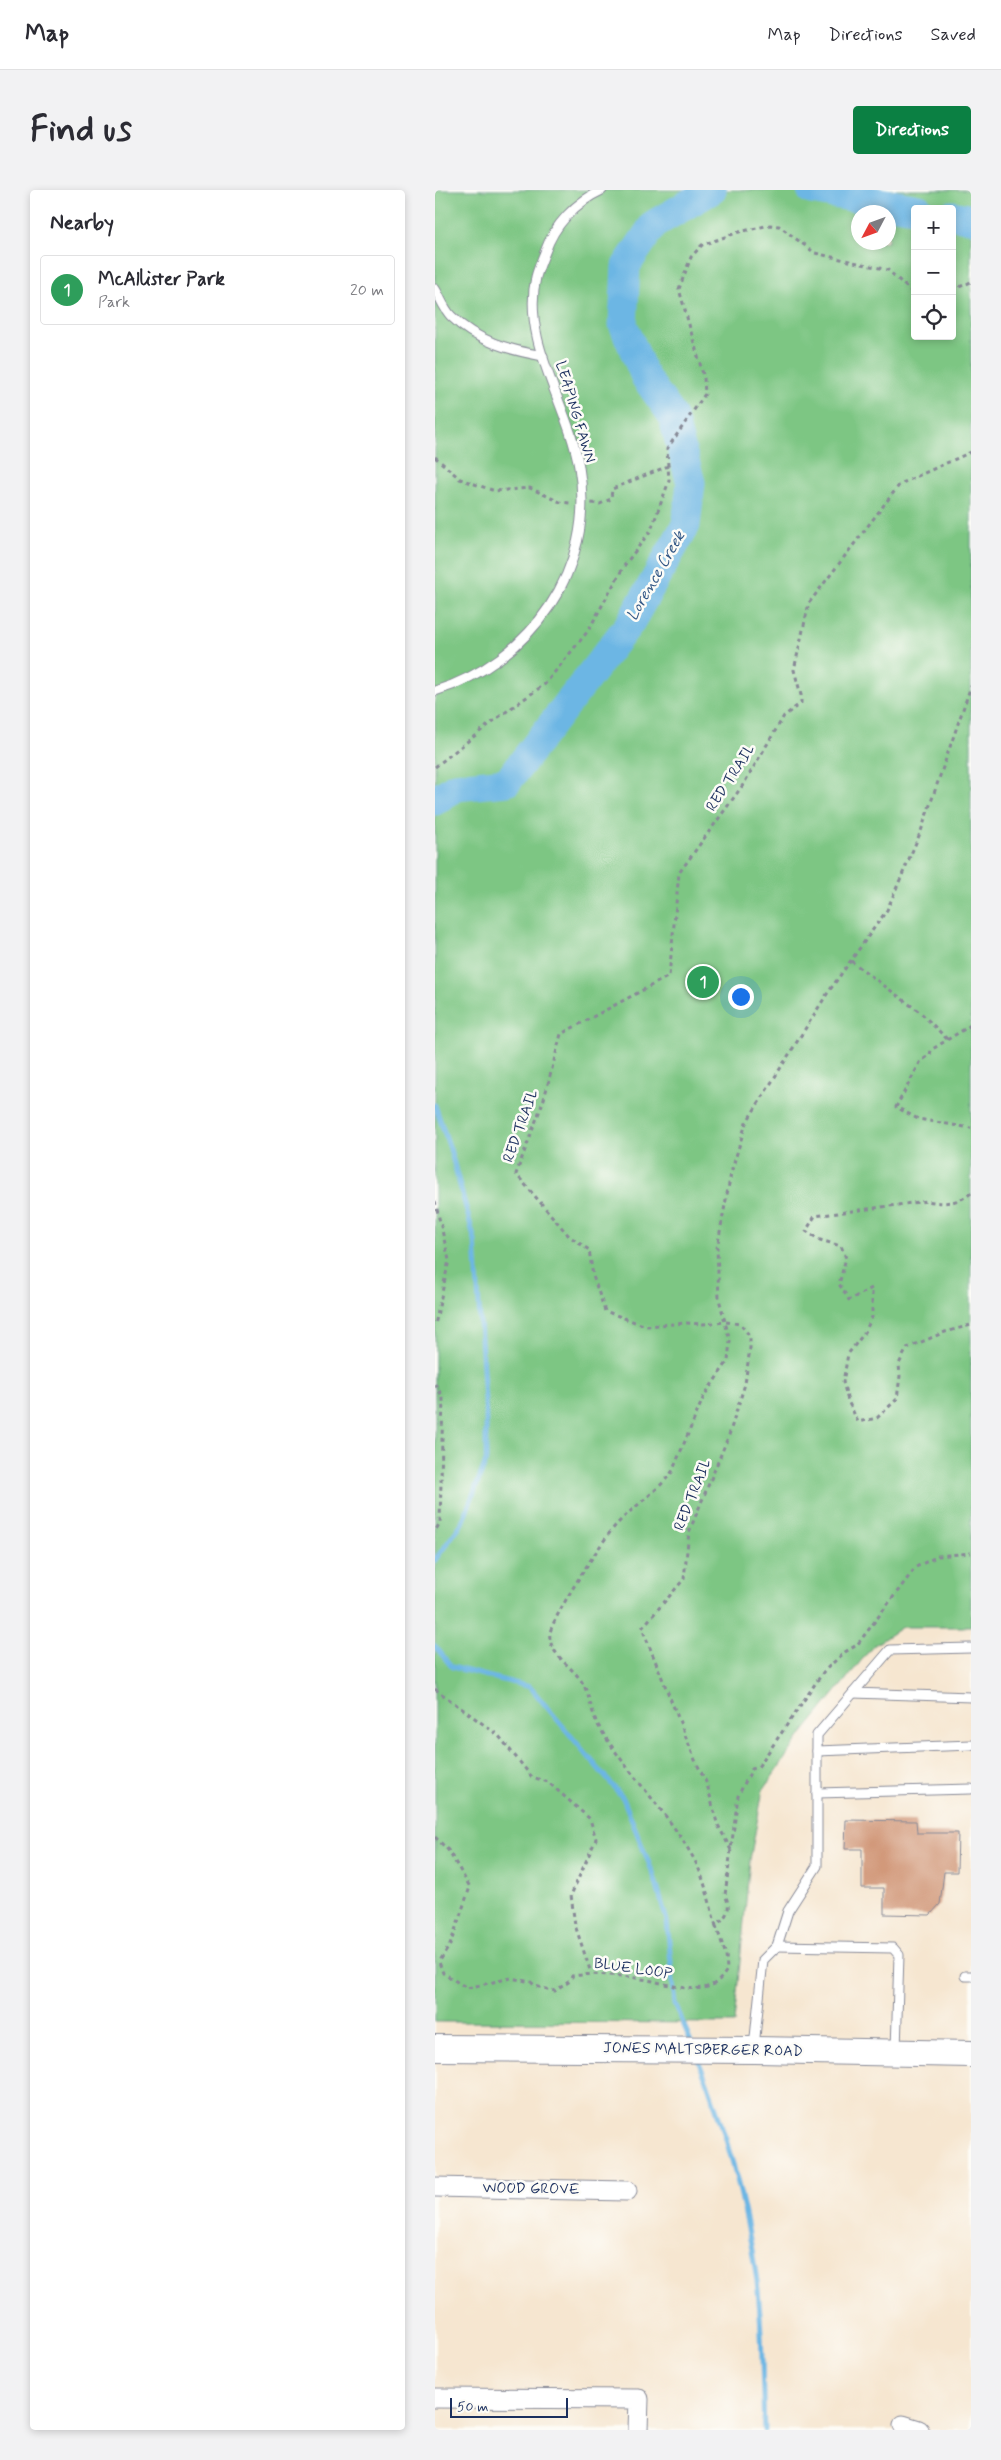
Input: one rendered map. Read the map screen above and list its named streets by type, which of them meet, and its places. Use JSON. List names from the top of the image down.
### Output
{
  "streets": {
    "main road": ["JONES MALTSBERGER ROAD"],
    "street": ["WOOD GROVE"],
    "lane": ["LEAPING FAWN"],
    "path": ["RED TRAIL", "BLUE LOOP"]
  },
  "water": ["Lorence Creek"],
  "scale_bar": "50 m",
  "north": "bottom left",
  "page": {
    "header": "Map",
    "nav": ["Map", "Directions", "Saved"],
    "buttons": "Directions",
    "title": "Find us",
    "heading": "Nearby",
    "map_buttons": ["+", "−"],
    "list": [
      {
        "mark": "1",
        "name": "McAllister Park",
        "note": "Park",
        "value": "20 m"
      }
    ],
    "pins": "1",
    "scale": "50 m"
  }
}
